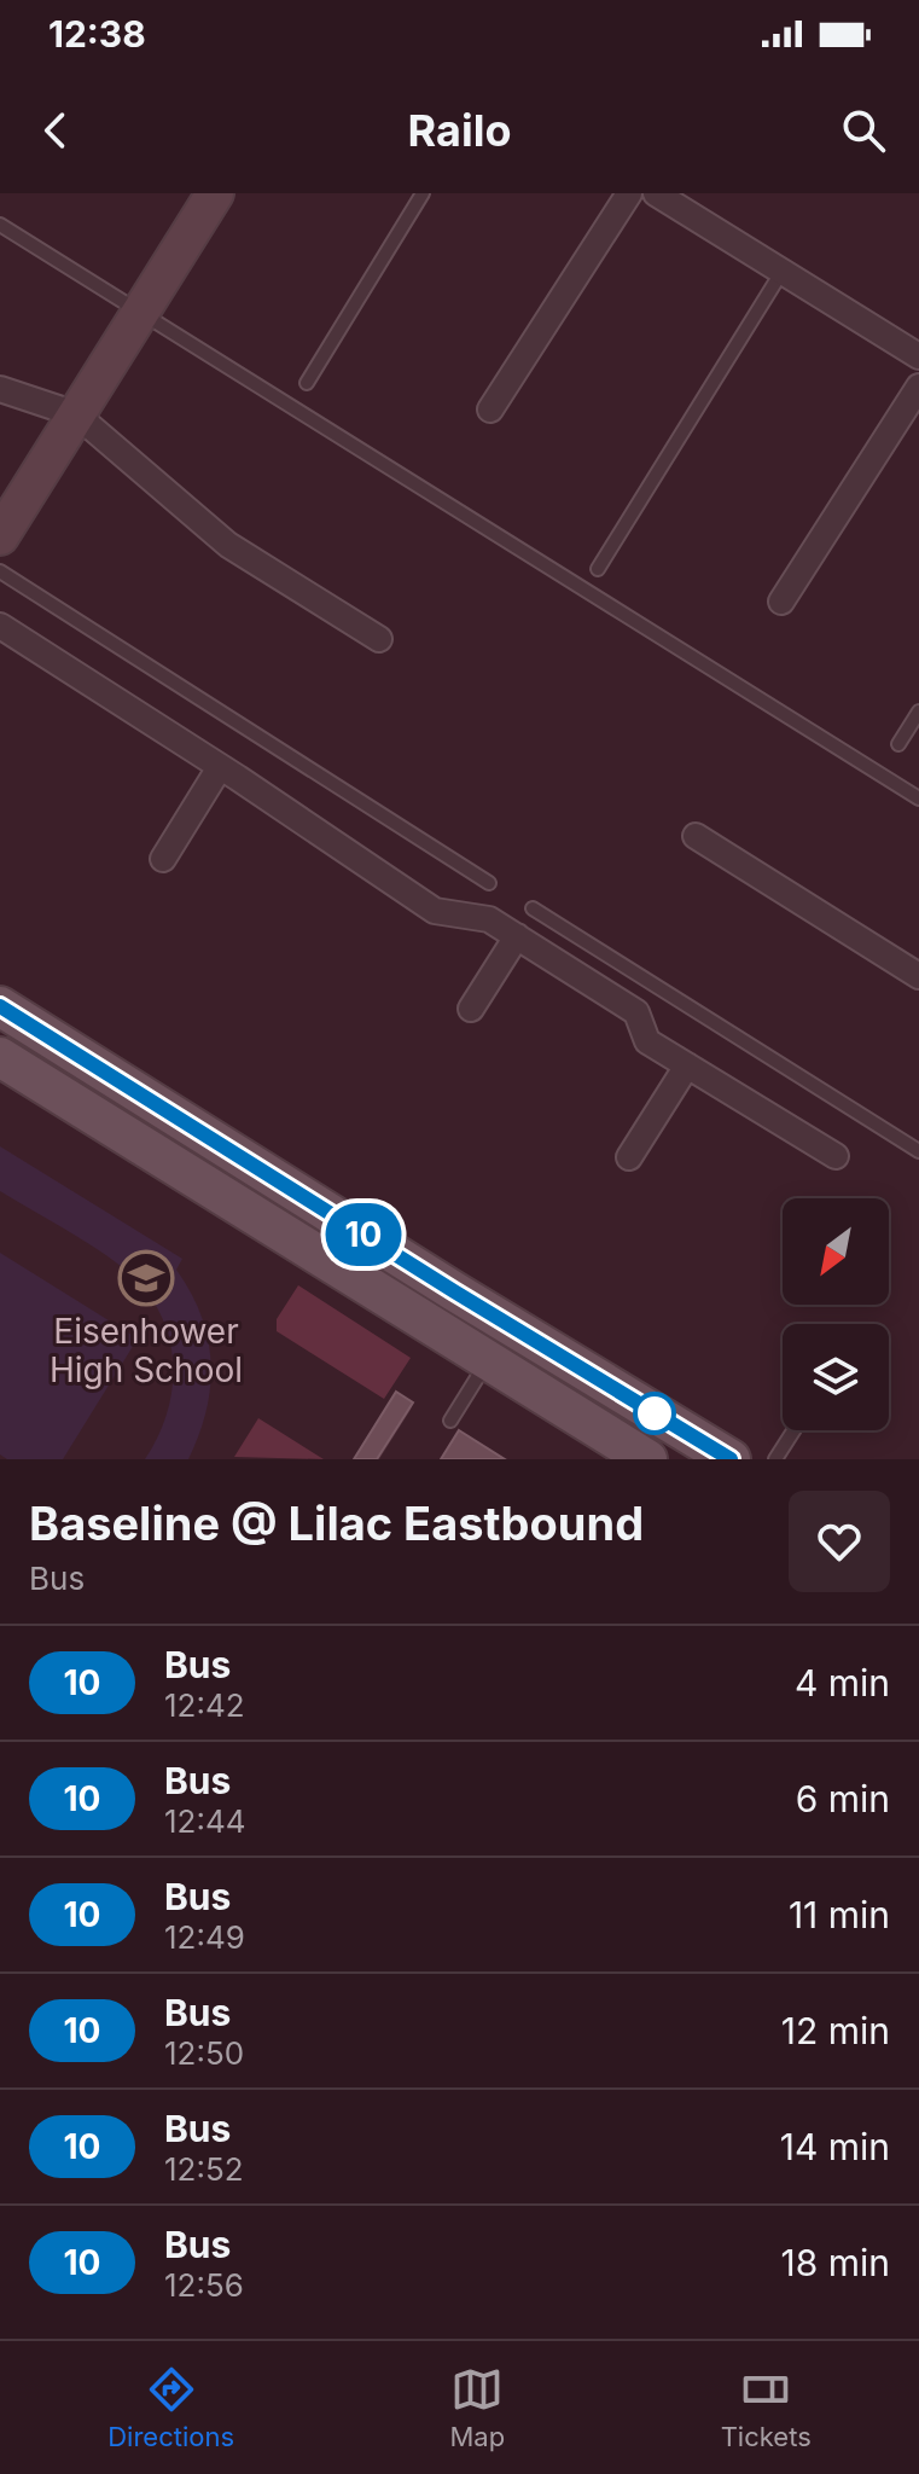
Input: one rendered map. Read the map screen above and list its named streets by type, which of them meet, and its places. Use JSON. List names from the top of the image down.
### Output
{
  "places": {
    "school or university": ["Eisenhower High School"]
  },
  "lines": ["bus line 10"],
  "north": "bottom left",
  "page": {
    "status": "12:38",
    "header": "Railo",
    "on_map": "10",
    "heading": ["Baseline @ Lilac Eastbound", "Bus"],
    "list": [
      {
        "mark": "10",
        "name": "Bus",
        "note": "12:42",
        "value": "4 min"
      },
      {
        "mark": "10",
        "name": "Bus",
        "note": "12:44",
        "value": "6 min"
      },
      {
        "mark": "10",
        "name": "Bus",
        "note": "12:49",
        "value": "11 min"
      },
      {
        "mark": "10",
        "name": "Bus",
        "note": "12:50",
        "value": "12 min"
      },
      {
        "mark": "10",
        "name": "Bus",
        "note": "12:52",
        "value": "14 min"
      },
      {
        "mark": "10",
        "name": "Bus",
        "note": "12:56",
        "value": "18 min"
      }
    ],
    "tabs": ["Directions", "Map", "Tickets"]
  }
}
